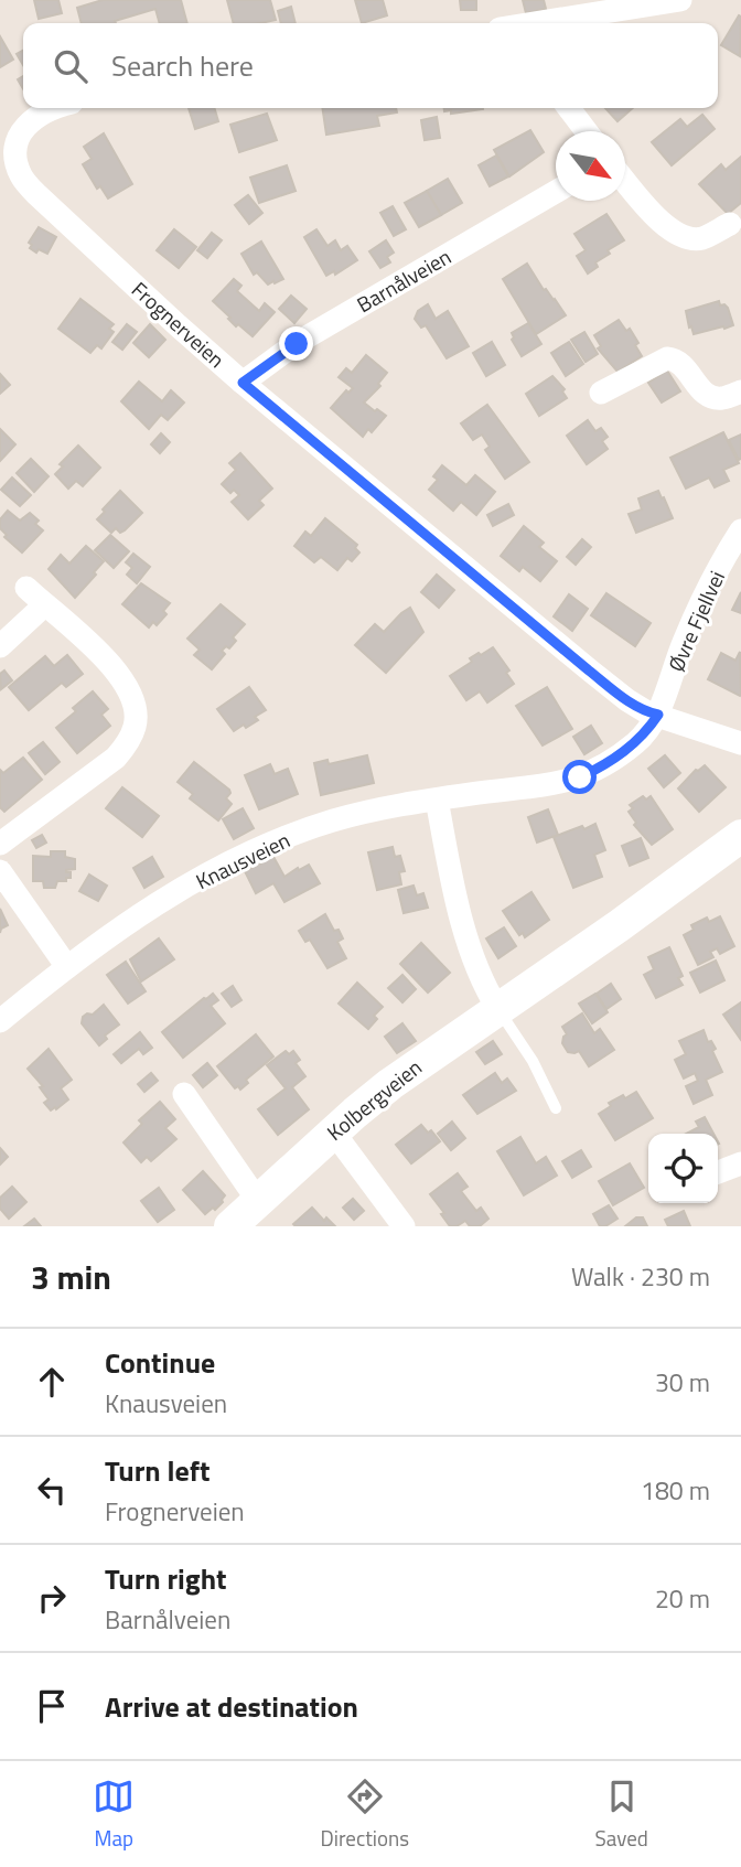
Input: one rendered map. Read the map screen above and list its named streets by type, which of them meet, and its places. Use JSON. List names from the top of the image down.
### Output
{
  "streets": {
    "street": [
      "Barnålveien",
      "Frognerveien",
      "Øvre Fjellvei",
      "Knausveien",
      "Kolbergveien"
    ]
  },
  "crossings": [
    ["Barnålveien", "Frognerveien"],
    ["Frognerveien", "Øvre Fjellvei"],
    ["Frognerveien", "Knausveien"],
    ["Øvre Fjellvei", "Knausveien"]
  ],
  "north": "bottom right",
  "page": {
    "search": "Search here",
    "heading": ["3 min", "Walk · 230 m"],
    "list": [
      ["Continue", "Knausveien", "30 m"],
      ["Turn left", "Frognerveien", "180 m"],
      ["Turn right", "Barnålveien", "20 m"],
      "Arrive at destination"
    ],
    "nav": ["Map", "Directions", "Saved"]
  }
}
